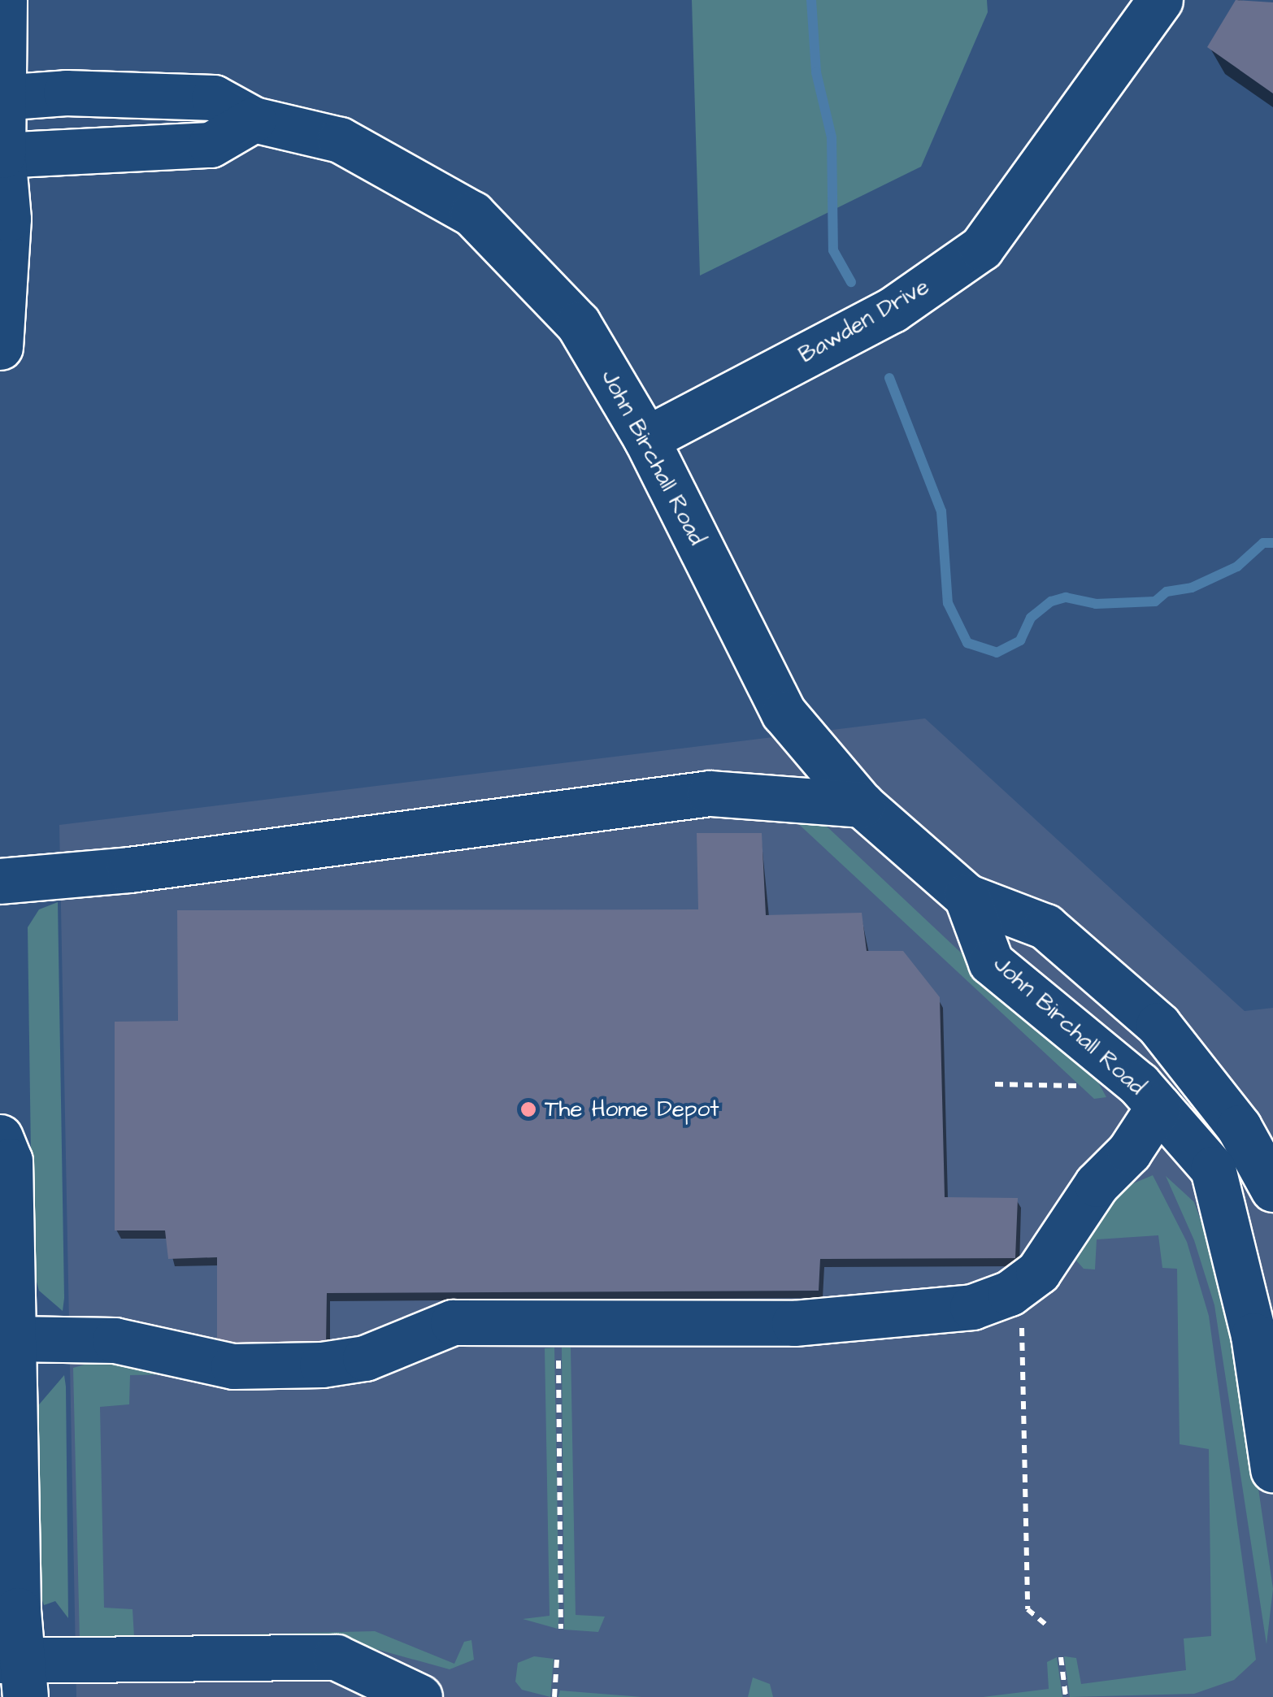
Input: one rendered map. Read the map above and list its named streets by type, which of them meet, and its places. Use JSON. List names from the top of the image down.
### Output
{
  "streets": {
    "street": ["Bawden Drive", "John Birchall Road"]
  },
  "crossings": [
    ["Bawden Drive", "John Birchall Road"]
  ],
  "places": ["The Home Depot"]
}
